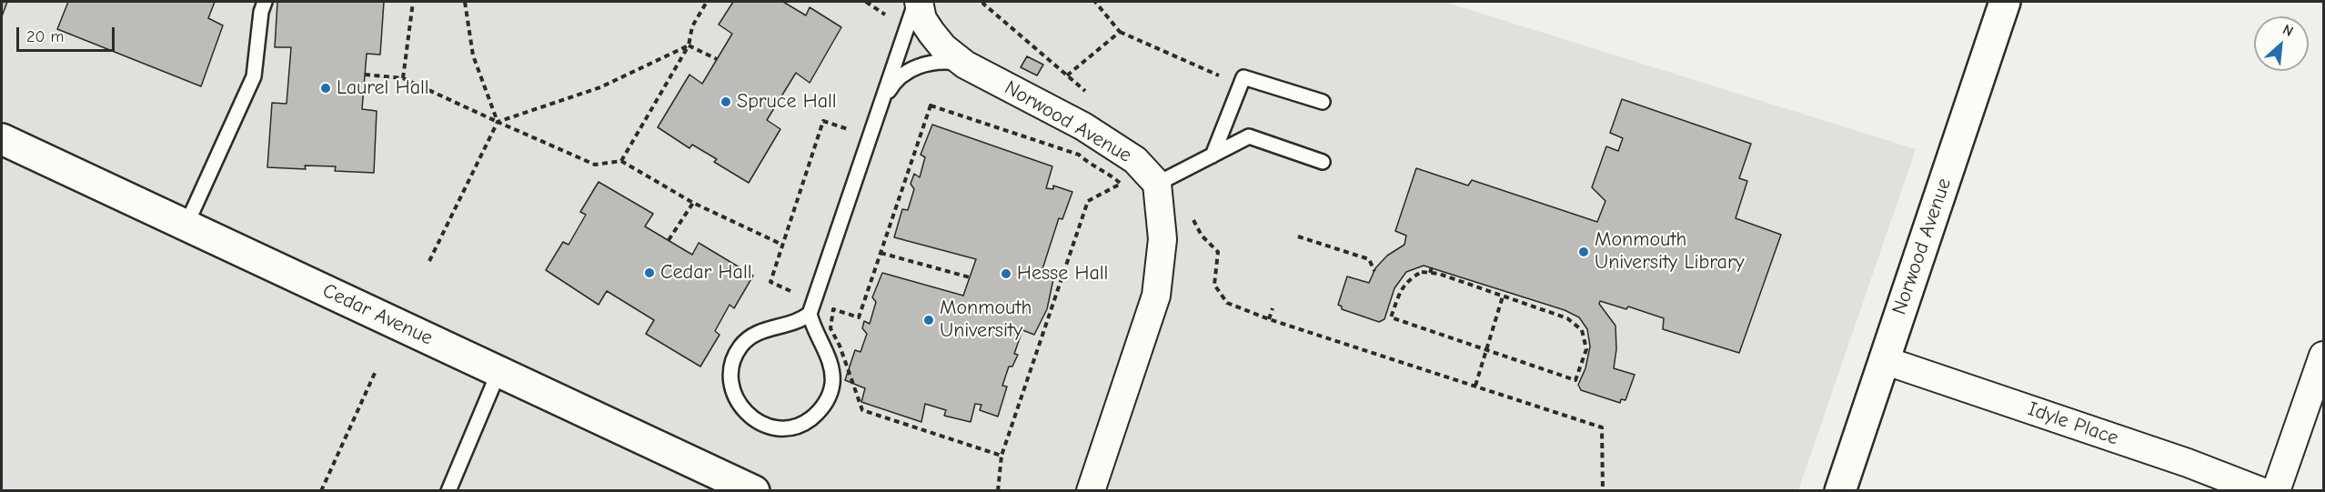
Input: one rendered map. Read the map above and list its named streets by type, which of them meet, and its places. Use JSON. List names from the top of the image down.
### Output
{
  "streets": {
    "main road": ["Norwood Avenue", "Cedar Avenue"],
    "street": ["Idyle Place"]
  },
  "crossings": [
    ["Norwood Avenue", "Idyle Place"]
  ],
  "places": [
    "Laurel Hall",
    "Spruce Hall",
    "Monmouth University Library",
    "Cedar Hall",
    "Hesse Hall",
    "Monmouth University"
  ],
  "scale_bar": "20 m",
  "north": "top right"
}
